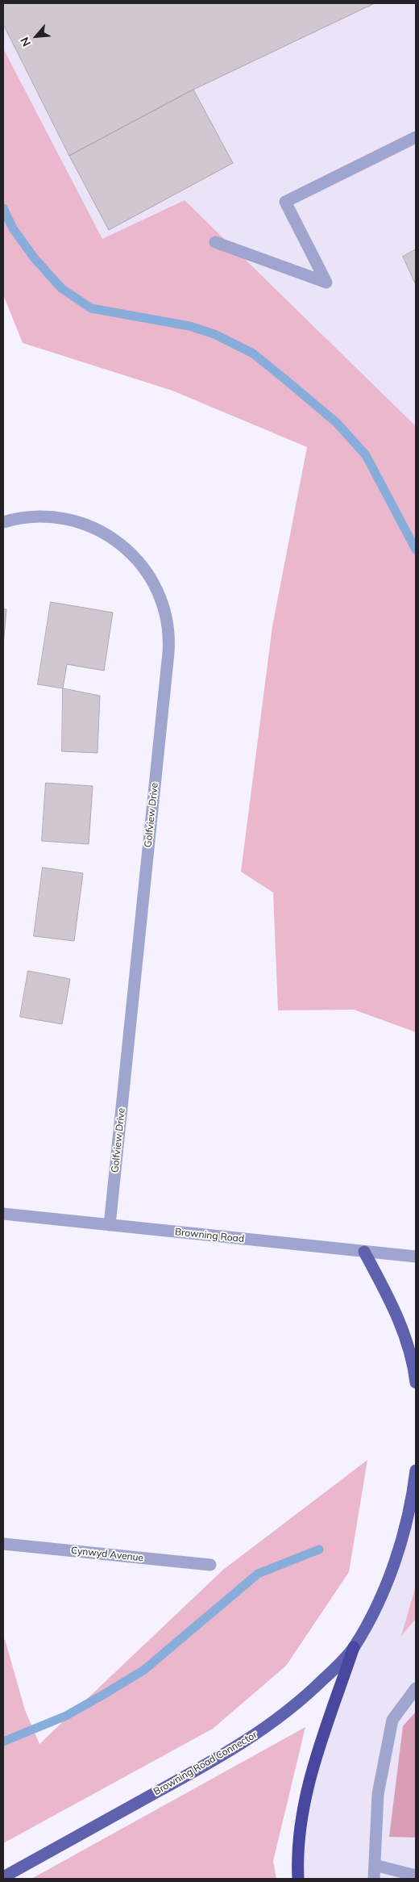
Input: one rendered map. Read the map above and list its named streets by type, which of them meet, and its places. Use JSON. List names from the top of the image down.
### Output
{
  "streets": {
    "main road": ["Browning Road Connector"],
    "street": ["Golfview Drive", "Browning Road", "Cynwyd Avenue"]
  },
  "crossings": [
    ["Golfview Drive", "Browning Road"]
  ],
  "north": "bottom left"
}
